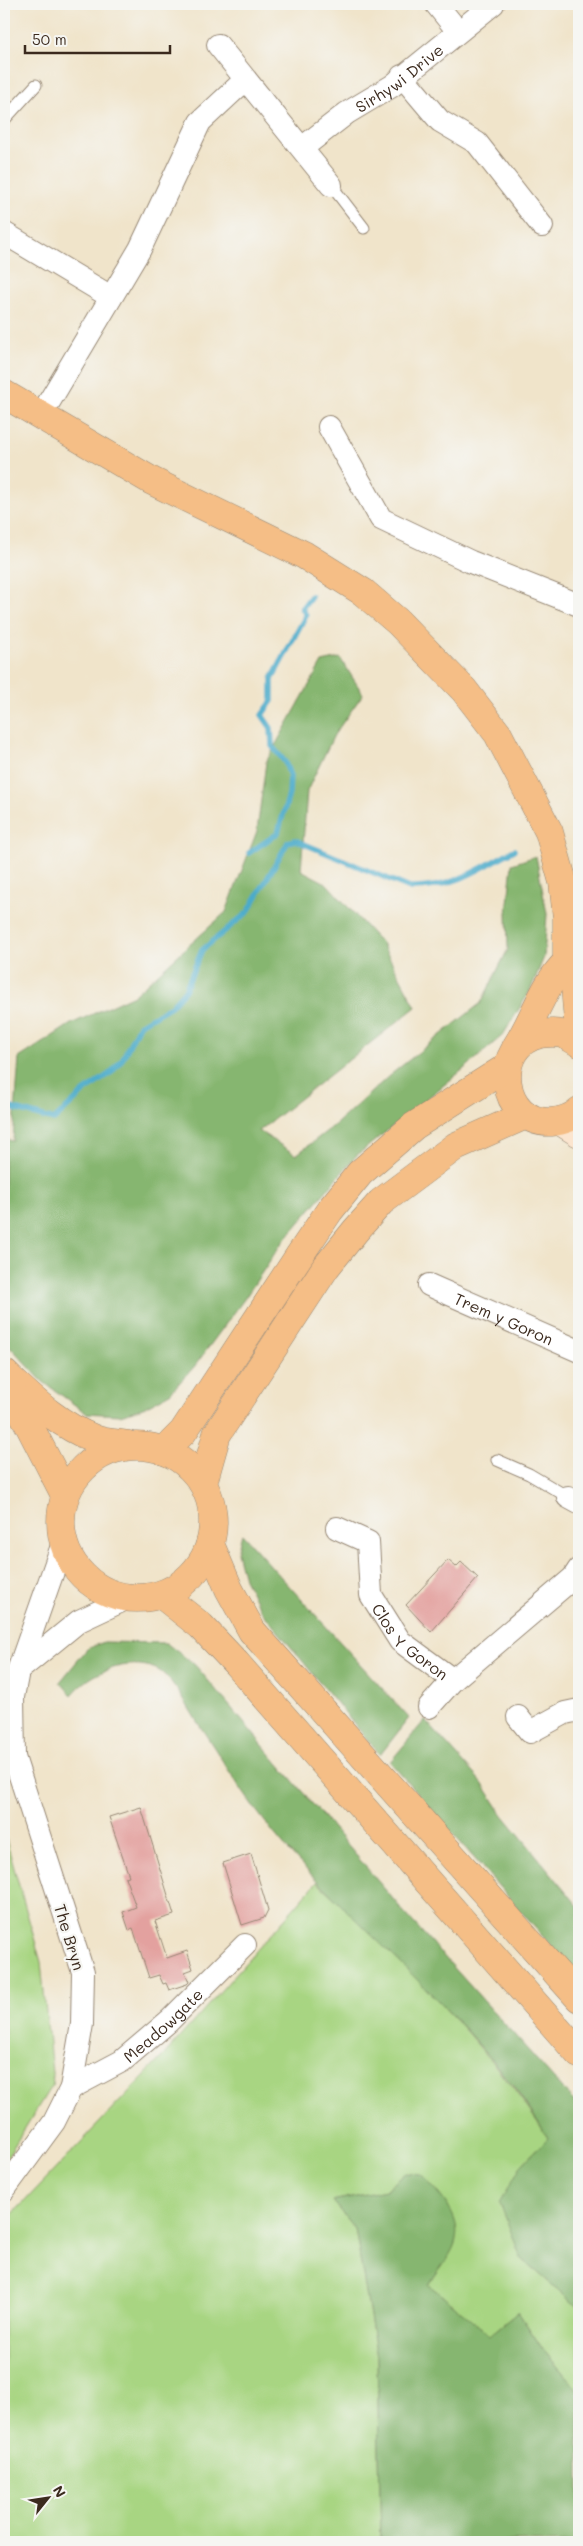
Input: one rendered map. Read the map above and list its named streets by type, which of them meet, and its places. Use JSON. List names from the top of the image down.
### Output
{
  "streets": {
    "street": [
      "Sirhywi Drive",
      "Trem y Goron",
      "Clos Y Goron",
      "The Bryn",
      "Meadowgate"
    ]
  },
  "crossings": [
    ["The Bryn", "Meadowgate"]
  ],
  "scale_bar": "50 m",
  "north": "top right"
}
